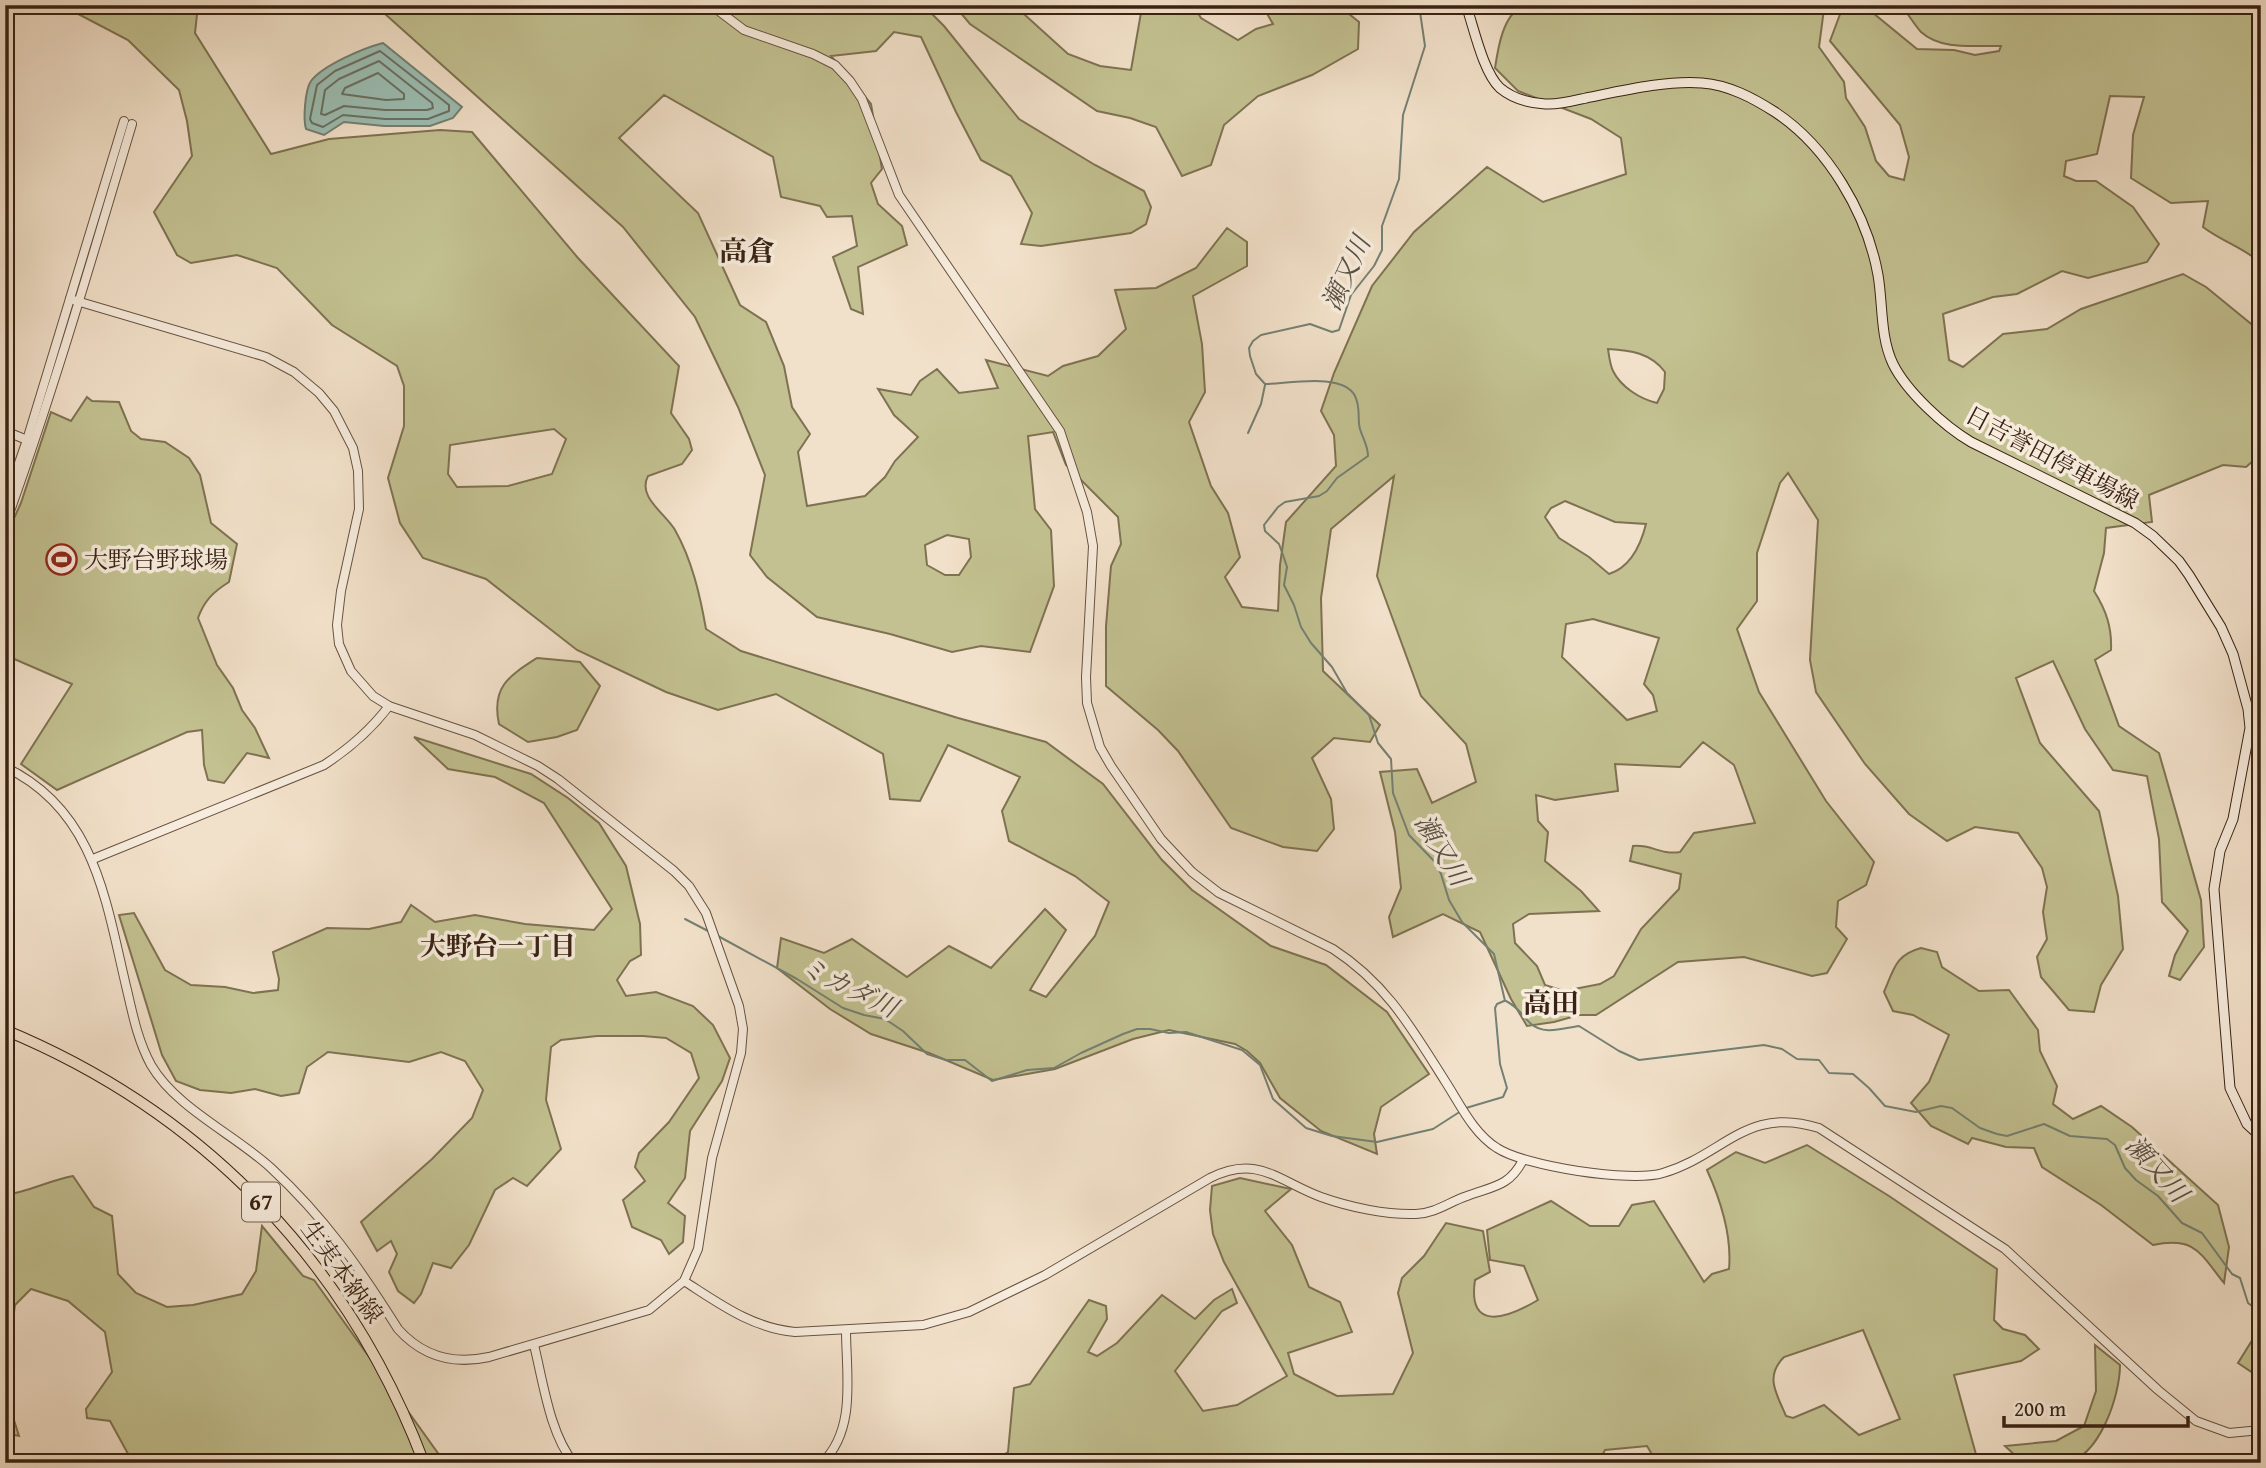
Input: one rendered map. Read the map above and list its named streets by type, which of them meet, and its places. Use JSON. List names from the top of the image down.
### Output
{
  "streets": {
    "main road": ["日吉誉田停車場線", "67", "生実本納線"]
  },
  "districts": ["高倉", "大野台一丁目", "高田"],
  "water": ["瀬又川", "ミカダ川"],
  "places": {
    "sports": ["大野台野球場"]
  },
  "scale_bar": "200 m"
}
